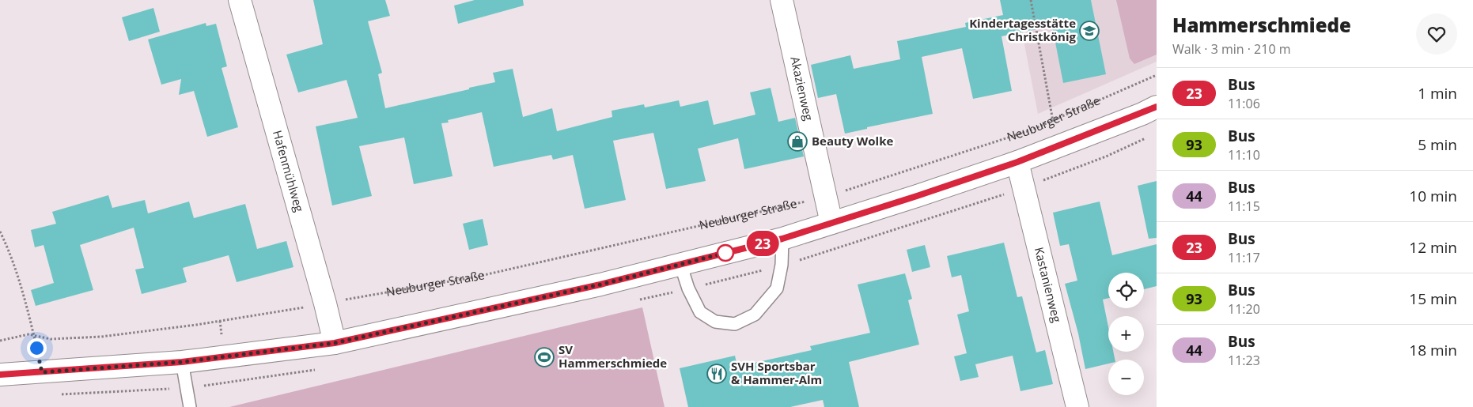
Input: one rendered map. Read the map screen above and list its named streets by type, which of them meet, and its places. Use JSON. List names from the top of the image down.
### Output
{
  "streets": {
    "street": ["Akazienweg", "Hafenmühlweg", "Kastanienweg"],
    "path": ["Neuburger Straße"]
  },
  "crossings": [
    ["Akazienweg", "Neuburger Straße"],
    ["Neuburger Straße", "Hafenmühlweg"]
  ],
  "places": {
    "school or university": ["Kindertagesstätte Christkönig"],
    "shop": ["Beauty Wolke"],
    "sports": ["SV Hammerschmiede"],
    "restaurant": ["SVH Sportsbar & Hammer-Alm"]
  },
  "lines": ["bus line 23"],
  "page": {
    "on_map": "23",
    "heading": ["Hammerschmiede", "Walk · 3 min · 210 m"],
    "list": [
      {
        "mark": "23",
        "name": "Bus",
        "note": "11:06",
        "value": "1 min"
      },
      {
        "mark": "93",
        "name": "Bus",
        "note": "11:10",
        "value": "5 min"
      },
      {
        "mark": "44",
        "name": "Bus",
        "note": "11:15",
        "value": "10 min"
      },
      {
        "mark": "23",
        "name": "Bus",
        "note": "11:17",
        "value": "12 min"
      },
      {
        "mark": "93",
        "name": "Bus",
        "note": "11:20",
        "value": "15 min"
      },
      {
        "mark": "44",
        "name": "Bus",
        "note": "11:23",
        "value": "18 min"
      }
    ],
    "map_buttons": ["+", "−"]
  }
}
